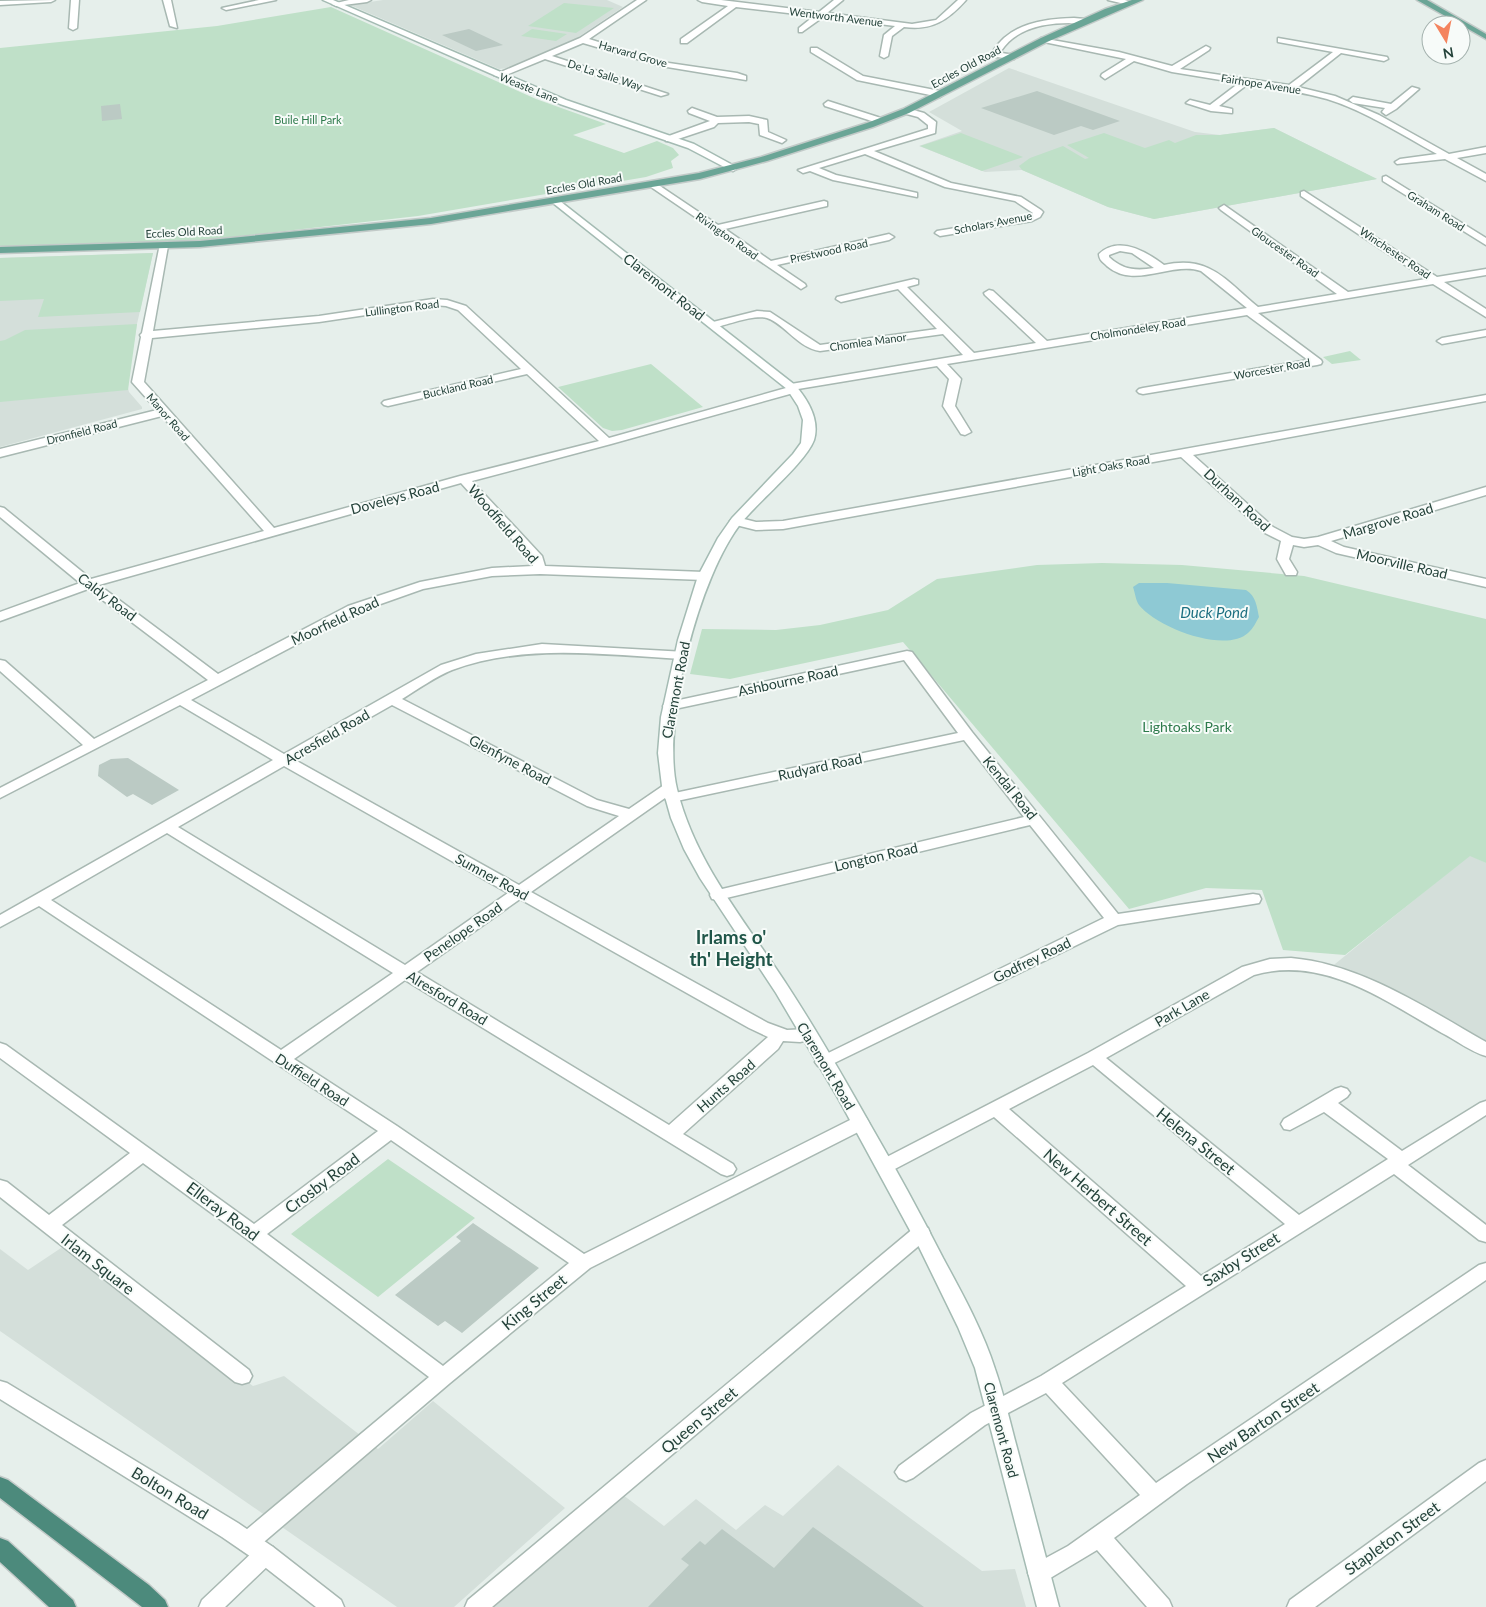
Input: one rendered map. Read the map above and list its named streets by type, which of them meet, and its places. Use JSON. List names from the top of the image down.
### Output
{
  "streets": {
    "main road": ["Eccles Old Road"],
    "street": [
      "Wentworth Avenue",
      "Harvard Grove",
      "De La Salle Way",
      "Fairhope Avenue",
      "Weaste Lane",
      "Graham Road",
      "Scholars Avenue",
      "Rivington Road",
      "Prestwood Road",
      "Gloucester Road",
      "Winchester Road",
      "Claremont Road",
      "Lullington Road",
      "Cholmondeley Road",
      "Chomlea Manor",
      "Worcester Road",
      "Buckland Road",
      "Manor Road",
      "Dronfield Road",
      "Light Oaks Road",
      "Doveleys Road",
      "Durham Road",
      "Margrove Road",
      "Woodfield Road",
      "Moorville Road",
      "Caldy Road",
      "Moorfield Road",
      "Ashbourne Road",
      "Acresfield Road",
      "Glenfyne Road",
      "Rudyard Road",
      "Kendal Road",
      "Longton Road",
      "Sumner Road",
      "Penelope Road",
      "Godfrey Road",
      "Alresford Road",
      "Park Lane",
      "Duffield Road",
      "Hunts Road",
      "Helena Street",
      "Crosby Road",
      "New Herbert Street",
      "Elleray Road",
      "Saxby Street",
      "Irlam Square",
      "King Street",
      "Queen Street",
      "New Barton Street",
      "Bolton Road",
      "Stapleton Street"
    ]
  },
  "crossings": [
    ["Eccles Old Road", "Fairhope Avenue"],
    ["Eccles Old Road", "Weaste Lane"],
    ["Eccles Old Road", "Rivington Road"],
    ["Eccles Old Road", "Claremont Road"],
    ["Eccles Old Road", "Manor Road"],
    ["Rivington Road", "Prestwood Road"],
    ["Gloucester Road", "Cholmondeley Road"],
    ["Winchester Road", "Cholmondeley Road"],
    ["Claremont Road", "Cholmondeley Road"],
    ["Claremont Road", "Chomlea Manor"],
    ["Claremont Road", "Light Oaks Road"],
    ["Claremont Road", "Doveleys Road"],
    ["Claremont Road", "Moorfield Road"],
    ["Claremont Road", "Ashbourne Road"],
    ["Claremont Road", "Acresfield Road"],
    ["Claremont Road", "Rudyard Road"],
    ["Claremont Road", "Longton Road"],
    ["Claremont Road", "Sumner Road"],
    ["Claremont Road", "Penelope Road"],
    ["Claremont Road", "Godfrey Road"],
    ["Claremont Road", "Park Lane"],
    ["Claremont Road", "Saxby Street"],
    ["Claremont Road", "King Street"],
    ["Claremont Road", "Queen Street"],
    ["Claremont Road", "New Barton Street"],
    ["Lullington Road", "Buckland Road"],
    ["Lullington Road", "Manor Road"],
    ["Lullington Road", "Doveleys Road"],
    ["Cholmondeley Road", "Worcester Road"],
    ["Cholmondeley Road", "Doveleys Road"],
    ["Manor Road", "Dronfield Road"],
    ["Manor Road", "Doveleys Road"],
    ["Light Oaks Road", "Durham Road"],
    ["Doveleys Road", "Woodfield Road"],
    ["Doveleys Road", "Caldy Road"],
    ["Durham Road", "Margrove Road"],
    ["Margrove Road", "Moorville Road"],
    ["Woodfield Road", "Moorfield Road"],
    ["Caldy Road", "Moorfield Road"],
    ["Moorfield Road", "Sumner Road"],
    ["Ashbourne Road", "Kendal Road"],
    ["Acresfield Road", "Glenfyne Road"],
    ["Acresfield Road", "Sumner Road"],
    ["Acresfield Road", "Alresford Road"],
    ["Acresfield Road", "Duffield Road"],
    ["Glenfyne Road", "Penelope Road"],
    ["Rudyard Road", "Kendal Road"],
    ["Rudyard Road", "Penelope Road"],
    ["Kendal Road", "Longton Road"],
    ["Kendal Road", "Godfrey Road"],
    ["Sumner Road", "Penelope Road"],
    ["Sumner Road", "Hunts Road"],
    ["Penelope Road", "Alresford Road"],
    ["Penelope Road", "Duffield Road"],
    ["Alresford Road", "Hunts Road"],
    ["Park Lane", "Helena Street"],
    ["Park Lane", "New Herbert Street"],
    ["Duffield Road", "Crosby Road"],
    ["Duffield Road", "King Street"],
    ["Helena Street", "Saxby Street"],
    ["Crosby Road", "Elleray Road"],
    ["New Herbert Street", "Saxby Street"],
    ["Elleray Road", "Irlam Square"],
    ["Elleray Road", "King Street"],
    ["King Street", "Bolton Road"]
  ],
  "districts": ["Irlams o' th' Height"],
  "water": ["Duck Pond"],
  "parks": ["Buile Hill Park", "Lightoaks Park"],
  "north": "bottom"
}
